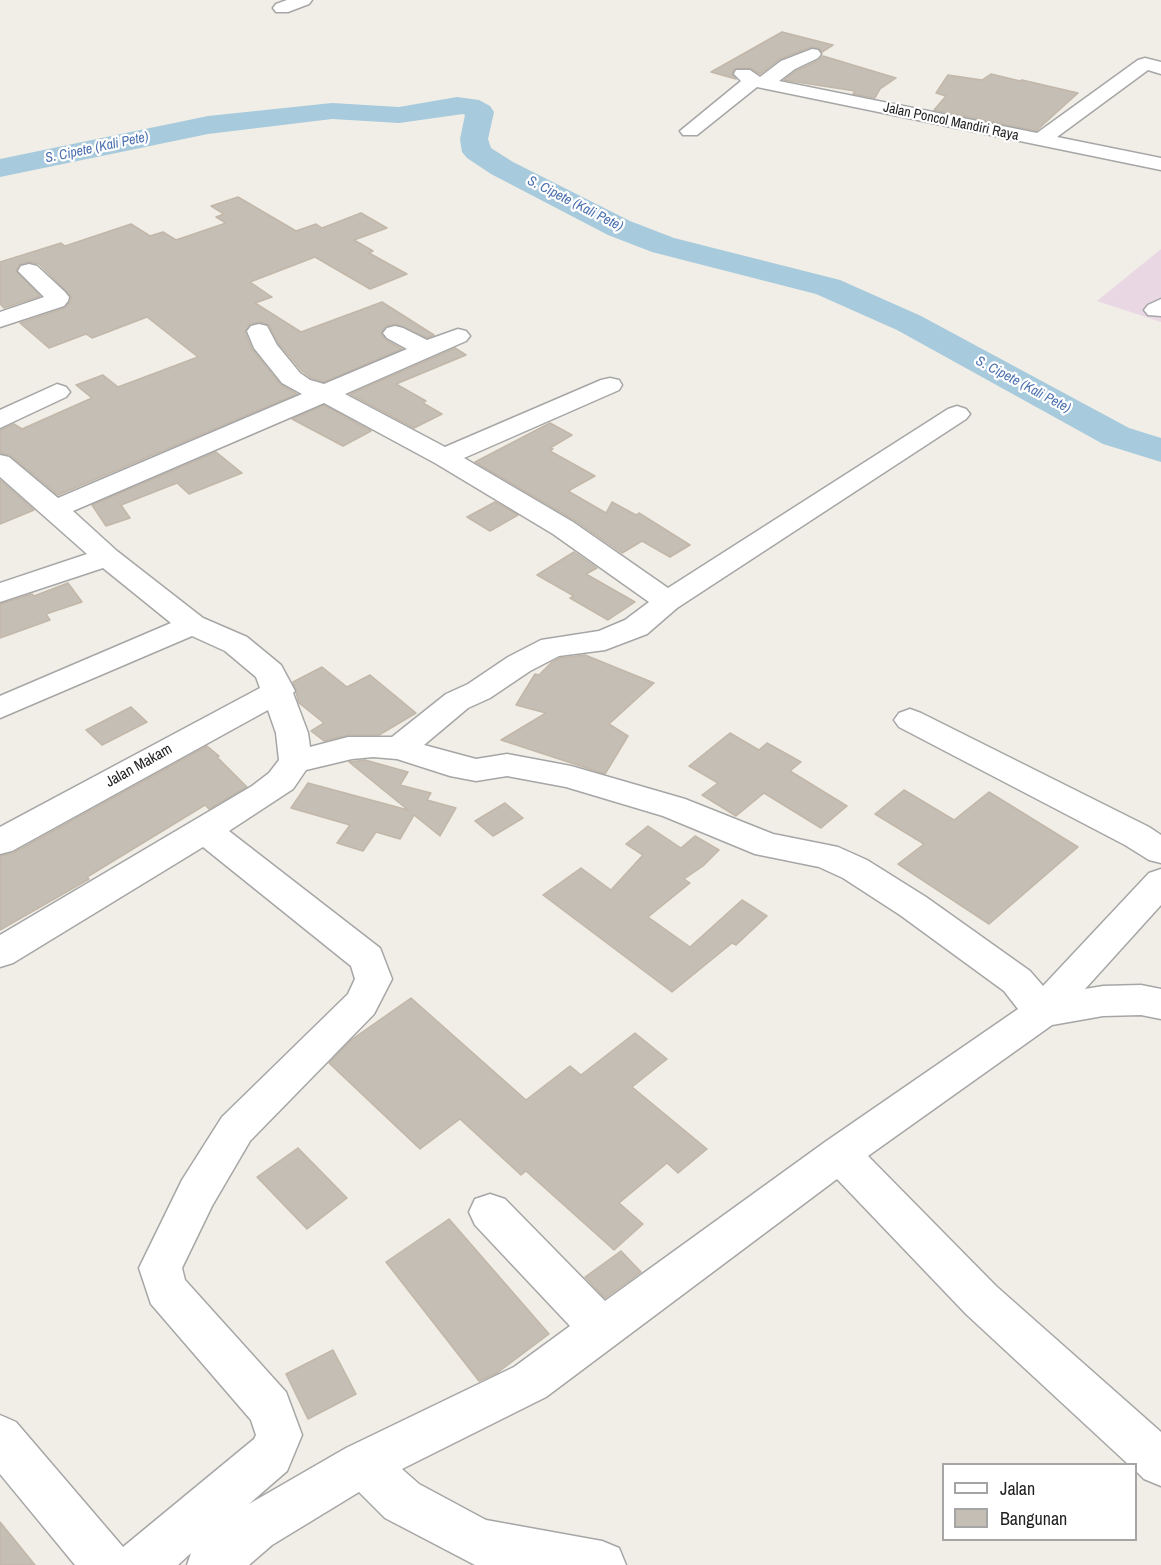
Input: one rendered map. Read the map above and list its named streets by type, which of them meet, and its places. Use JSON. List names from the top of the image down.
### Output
{
  "streets": {
    "street": ["Jalan Poncol Mandiri Raya", "Jalan Makam"]
  },
  "water": ["S. Cipete (Kali Pete)"],
  "legend": ["Jalan", "Bangunan"]
}
